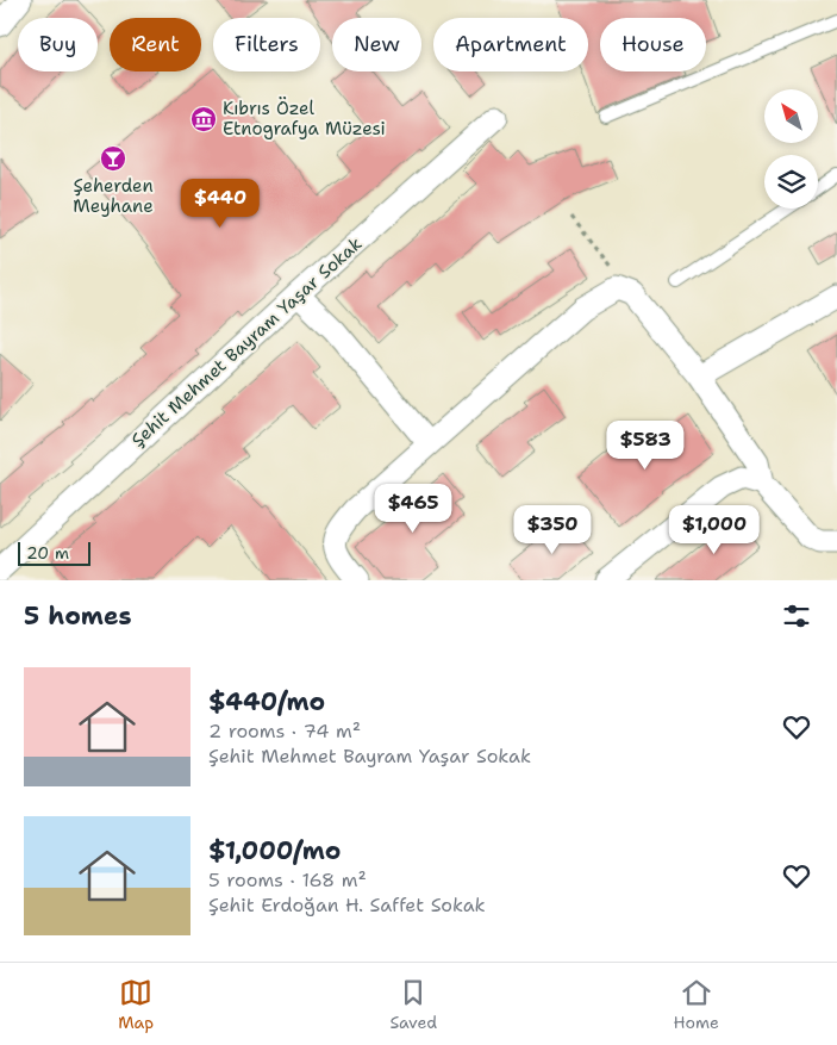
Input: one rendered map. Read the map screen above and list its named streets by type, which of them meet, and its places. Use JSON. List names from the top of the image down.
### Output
{
  "streets": {
    "street": ["Şehit Mehmet Bayram Yaşar Sokak"]
  },
  "places": {
    "museum": ["Kıbrıs Özel Etnografya Müzesi"],
    "bar": ["Şeherden Meyhane"]
  },
  "scale_bar": "20 m",
  "north": "top left",
  "page": {
    "chip": [
      "Buy",
      "Rent",
      "Filters",
      "New",
      "Apartment",
      "House"
    ],
    "price": [
      "$440",
      "$583",
      "$465",
      "$350",
      "$1,000"
    ],
    "scale": "20 m",
    "heading": "5 homes",
    "list": [
      {
        "name": "$440/mo",
        "note": "2 rooms · 74 m² · Şehit Mehmet Bayram Yaşar Sokak"
      },
      {
        "name": "$1,000/mo",
        "note": "5 rooms · 168 m² · Şehit Erdoğan H. Saffet Sokak"
      }
    ],
    "tabs": ["Map", "Saved", "Home"]
  }
}
